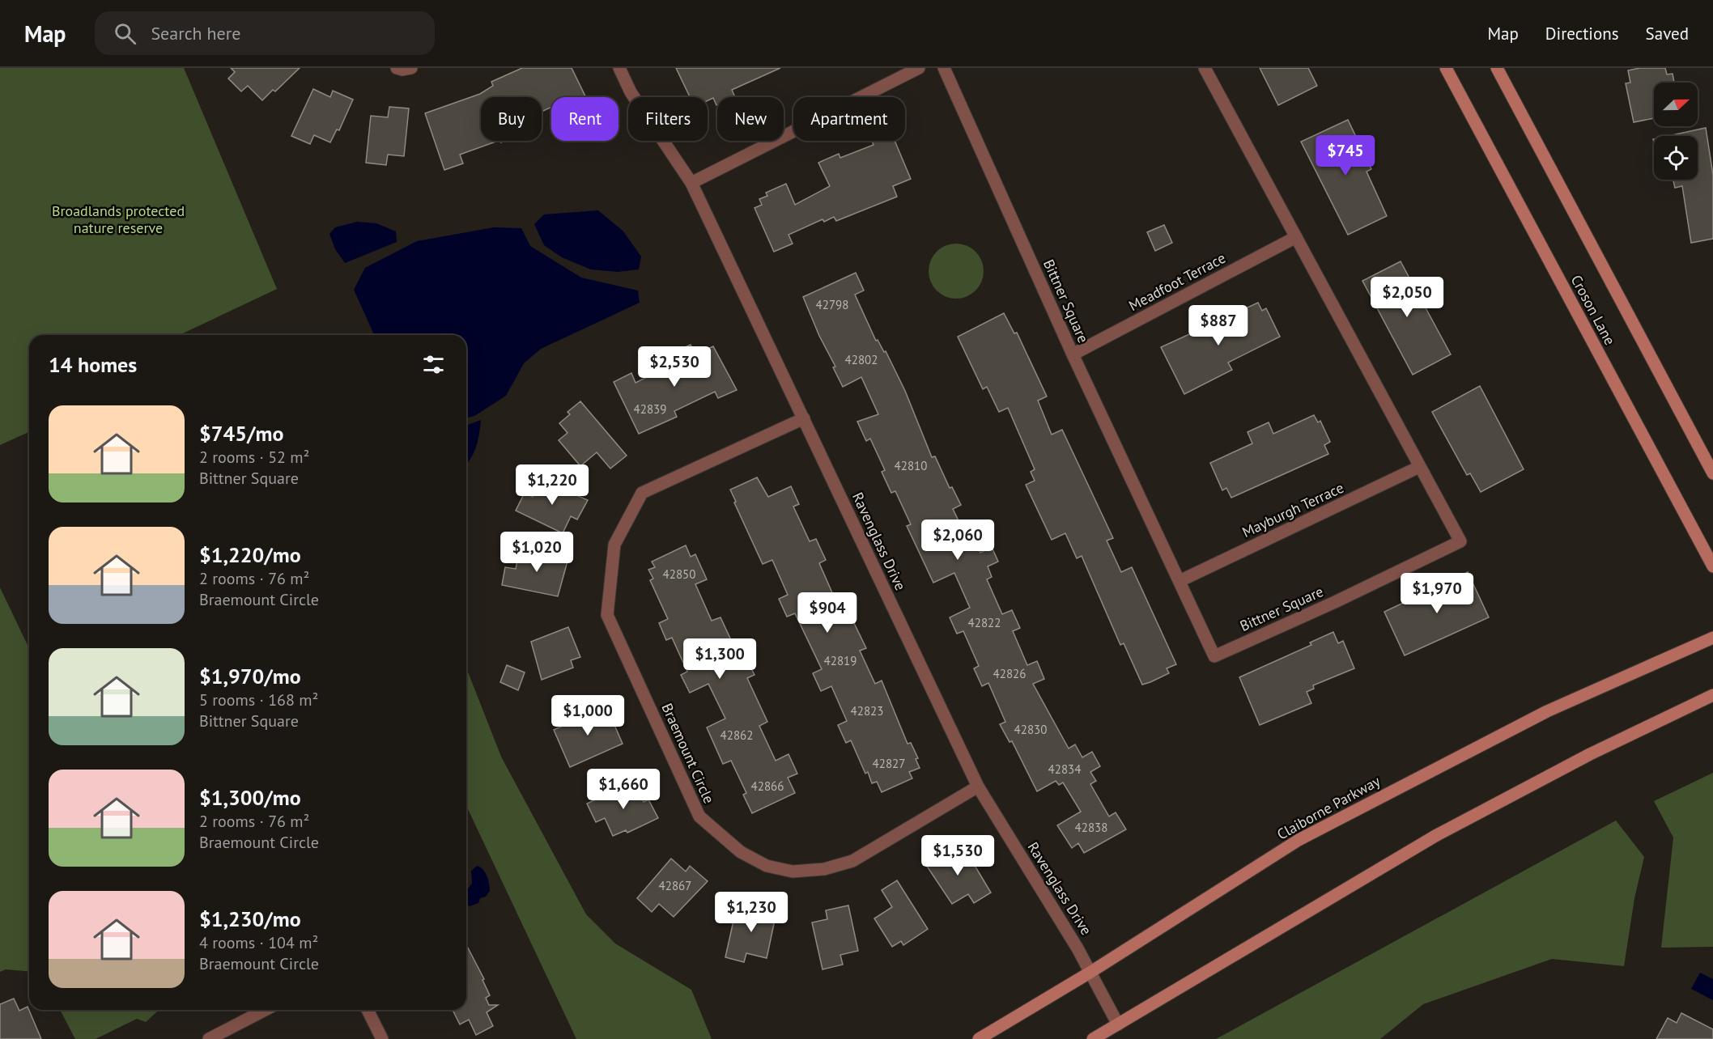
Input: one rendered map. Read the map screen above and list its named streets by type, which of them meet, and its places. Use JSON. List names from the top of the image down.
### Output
{
  "streets": {
    "main road": ["Croson Lane", "Claiborne Parkway"],
    "street": [
      "Meadfoot Terrace",
      "Bittner Square",
      "Mayburgh Terrace",
      "Ravenglass Drive",
      "Braemount Circle"
    ]
  },
  "crossings": [
    ["Meadfoot Terrace", "Bittner Square"],
    ["Bittner Square", "Mayburgh Terrace"],
    ["Ravenglass Drive", "Braemount Circle"],
    ["Ravenglass Drive", "Claiborne Parkway"]
  ],
  "parks": ["Broadlands protected nature reserve"],
  "house_numbers": [
    "42798",
    "42802",
    "42839",
    "42810",
    "42850",
    "42822",
    "42819",
    "42826",
    "42823",
    "42830",
    "42862",
    "42827",
    "42834",
    "42866",
    "42838",
    "42867"
  ],
  "north": "right",
  "page": {
    "header": "Map",
    "search": "Search here",
    "nav": ["Map", "Directions", "Saved"],
    "chip": [
      "Buy",
      "Rent",
      "Filters",
      "New",
      "Apartment"
    ],
    "price": [
      "$745",
      "$2,050",
      "$887",
      "$2,530",
      "$1,220",
      "$2,060",
      "$1,020",
      "$1,970",
      "$904",
      "$1,300",
      "$1,000",
      "$1,660",
      "$1,530",
      "$1,230"
    ],
    "heading": "14 homes",
    "list": [
      {
        "name": "$745/mo",
        "note": "2 rooms · 52 m² · Bittner Square"
      },
      {
        "name": "$1,220/mo",
        "note": "2 rooms · 76 m² · Braemount Circle"
      },
      {
        "name": "$1,970/mo",
        "note": "5 rooms · 168 m² · Bittner Square"
      },
      {
        "name": "$1,300/mo",
        "note": "2 rooms · 76 m² · Braemount Circle"
      },
      {
        "name": "$1,230/mo",
        "note": "4 rooms · 104 m² · Braemount Circle"
      }
    ]
  }
}
